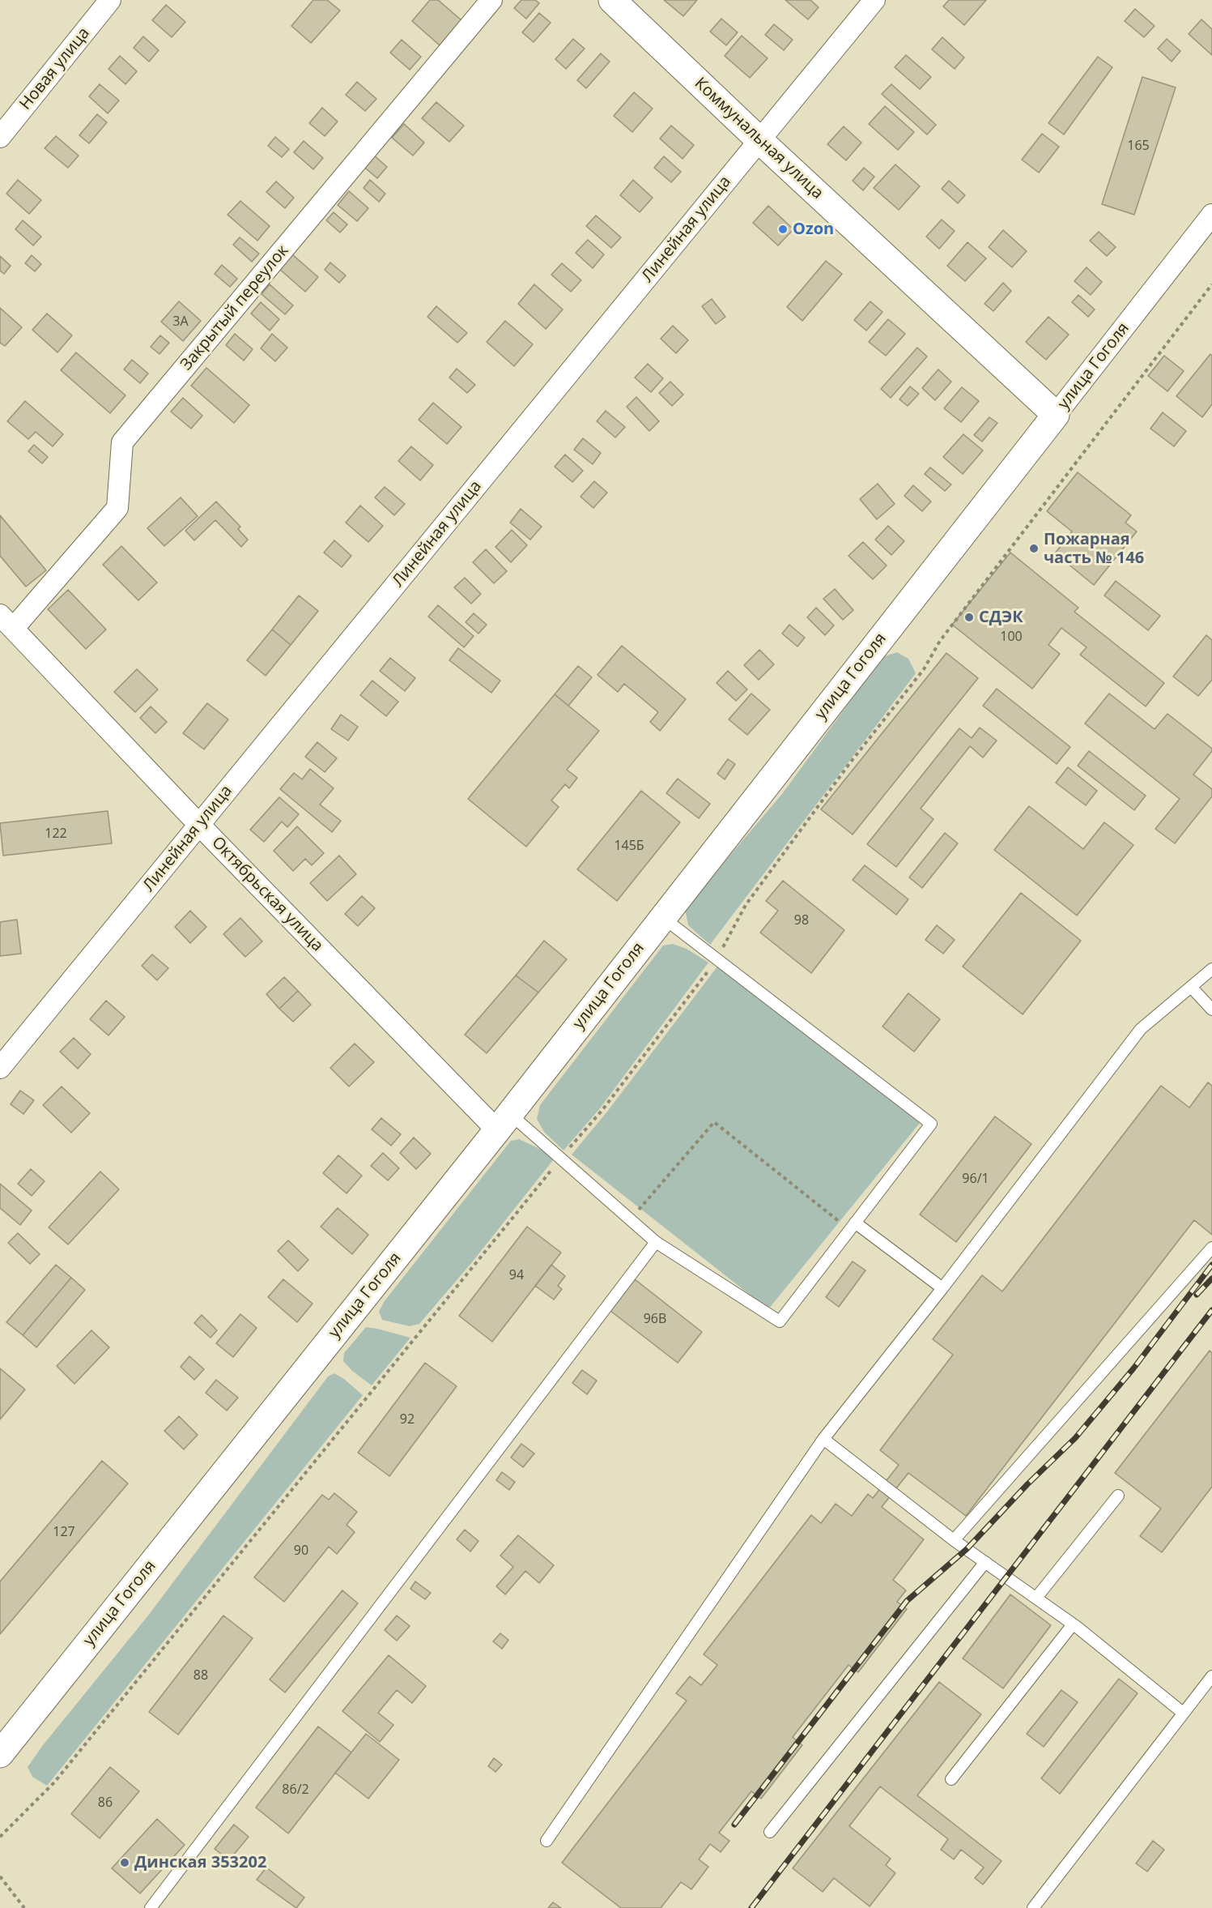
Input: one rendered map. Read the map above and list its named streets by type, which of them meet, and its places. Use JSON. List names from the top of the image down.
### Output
{
  "streets": {
    "street": [
      "Новая улица",
      "Коммунальная улица",
      "Линейная улица",
      "Закрытый переулок",
      "улица Гоголя",
      "Октябрьская улица"
    ]
  },
  "crossings": [
    ["Коммунальная улица", "Линейная улица"],
    ["Коммунальная улица", "улица Гоголя"],
    ["Линейная улица", "Октябрьская улица"],
    ["Закрытый переулок", "Октябрьская улица"],
    ["улица Гоголя", "Октябрьская улица"]
  ],
  "places": [
    "Ozon",
    "Пожарная часть № 146",
    "СДЭК",
    "Динская 353202"
  ],
  "house_numbers": [
    "165",
    "3А",
    "100",
    "122",
    "145Б",
    "98",
    "96/1",
    "94",
    "96В",
    "92",
    "127",
    "90",
    "88",
    "86/2",
    "86"
  ]
}
